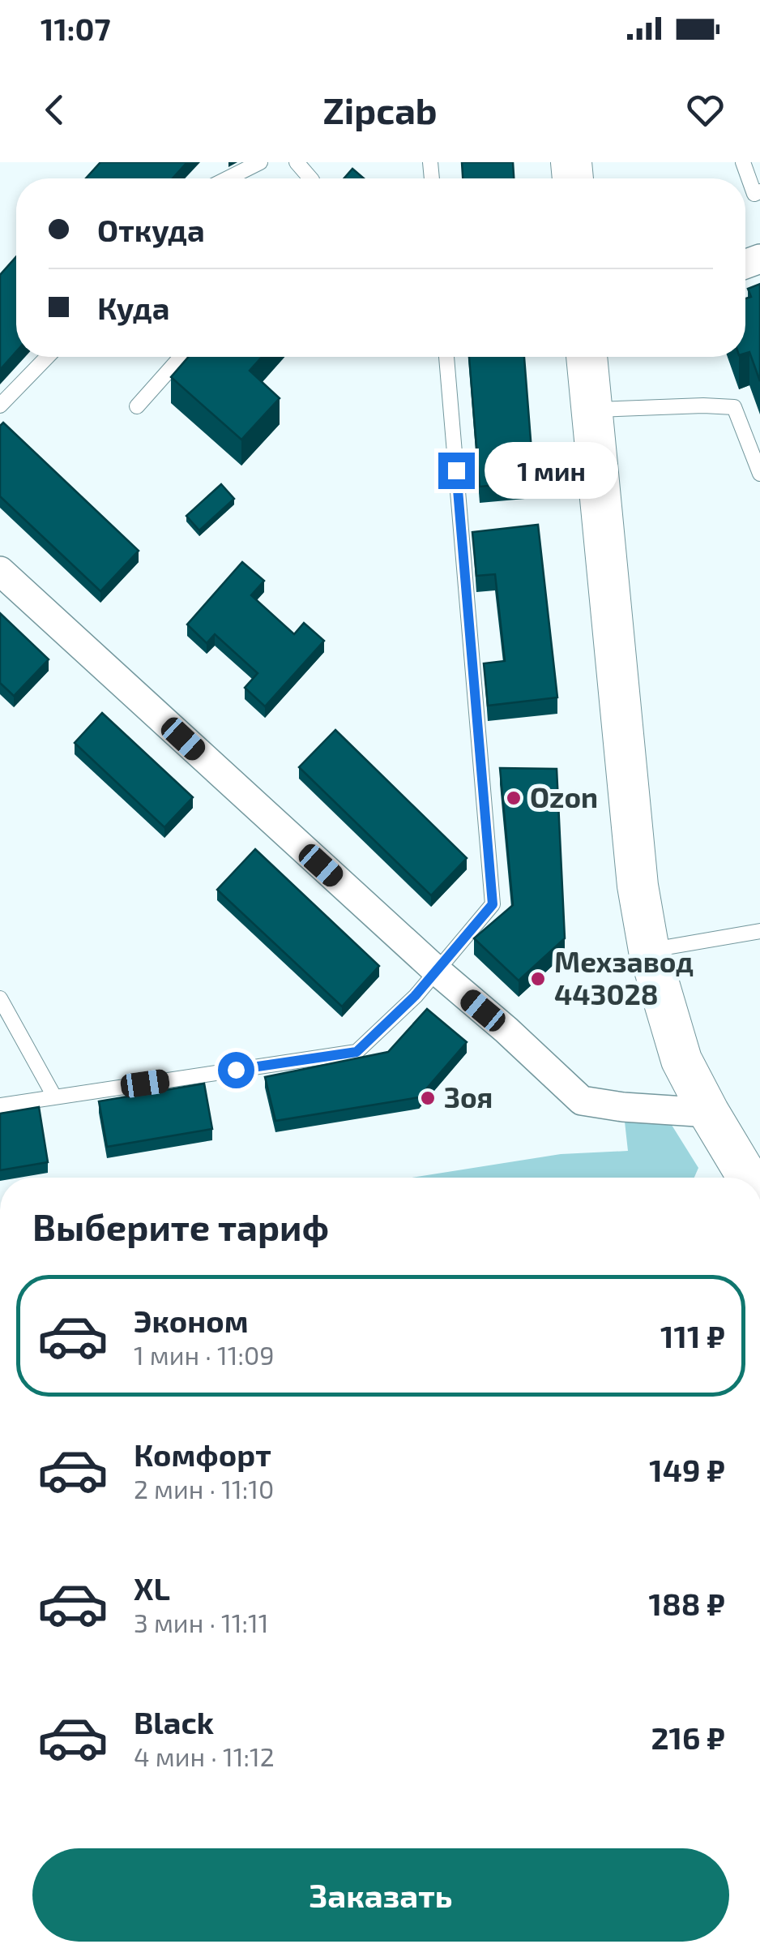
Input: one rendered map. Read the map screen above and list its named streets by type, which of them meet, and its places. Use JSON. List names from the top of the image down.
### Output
{
  "places": ["Ozon", "Мехзавод 443028", "Зоя"],
  "page": {
    "status": "11:07",
    "header": "Zipcab",
    "banner": ["Откуда", "Куда"],
    "bubble": "1 мин",
    "heading": "Выберите тариф",
    "list": [
      {
        "name": "Эконом",
        "note": "1 мин · 11:09",
        "value": "111 ₽"
      },
      {
        "name": "Комфорт",
        "note": "2 мин · 11:10",
        "value": "149 ₽"
      },
      {
        "name": "XL",
        "note": "3 мин · 11:11",
        "value": "188 ₽"
      },
      {
        "name": "Black",
        "note": "4 мин · 11:12",
        "value": "216 ₽"
      }
    ],
    "buttons": "Заказать"
  }
}
